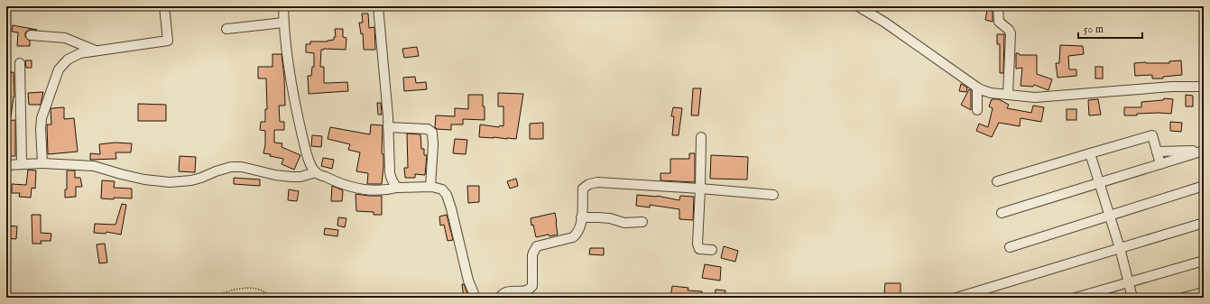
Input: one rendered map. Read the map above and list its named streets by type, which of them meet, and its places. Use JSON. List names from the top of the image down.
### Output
{
  "scale_bar": "50 m"
}
